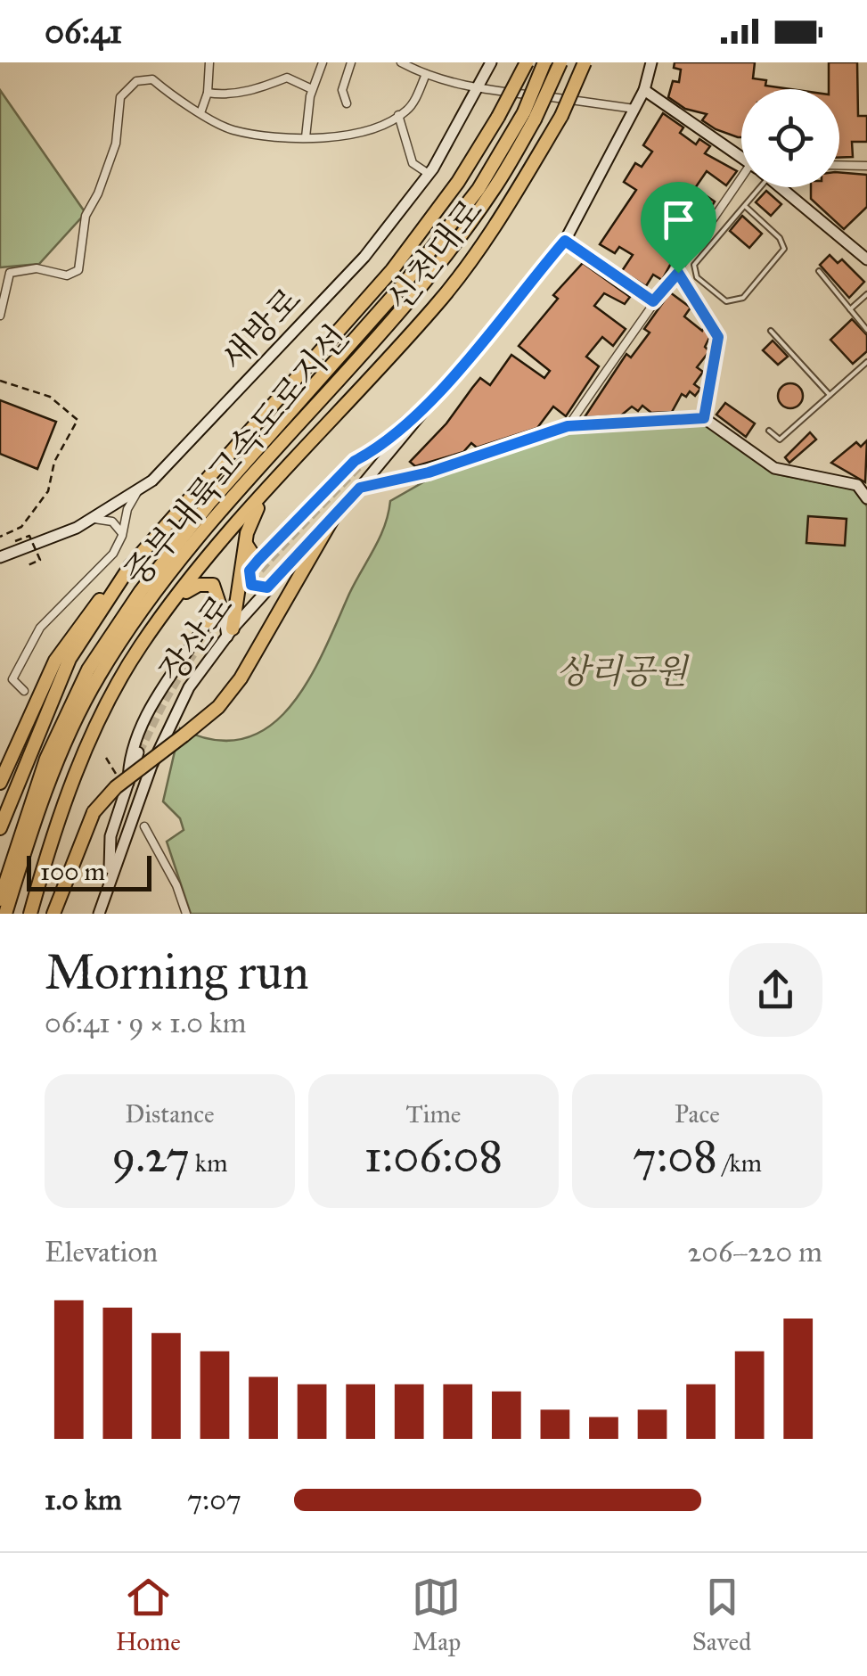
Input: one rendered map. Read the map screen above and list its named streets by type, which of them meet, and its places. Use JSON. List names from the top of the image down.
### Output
{
  "streets": {
    "highway": ["신천대로", "중부내륙고속도로지선"],
    "main road": ["새방로", "장산로"]
  },
  "parks": ["상리공원"],
  "scale_bar": "100 m",
  "page": {
    "status": "06:41",
    "scale": "100 m",
    "heading": ["Morning run", "06:41 · 9 × 1.0 km"],
    "stats": [
      ["Distance", "9.27 km"],
      ["Time", "1:06:08"],
      ["Pace", "7:08 /km"]
    ],
    "chart": ["Elevation", "206–220 m"],
    "list": [
      {
        "name": "1.0 km",
        "note": "7:07"
      }
    ],
    "tabs": ["Home", "Map", "Saved"]
  }
}
